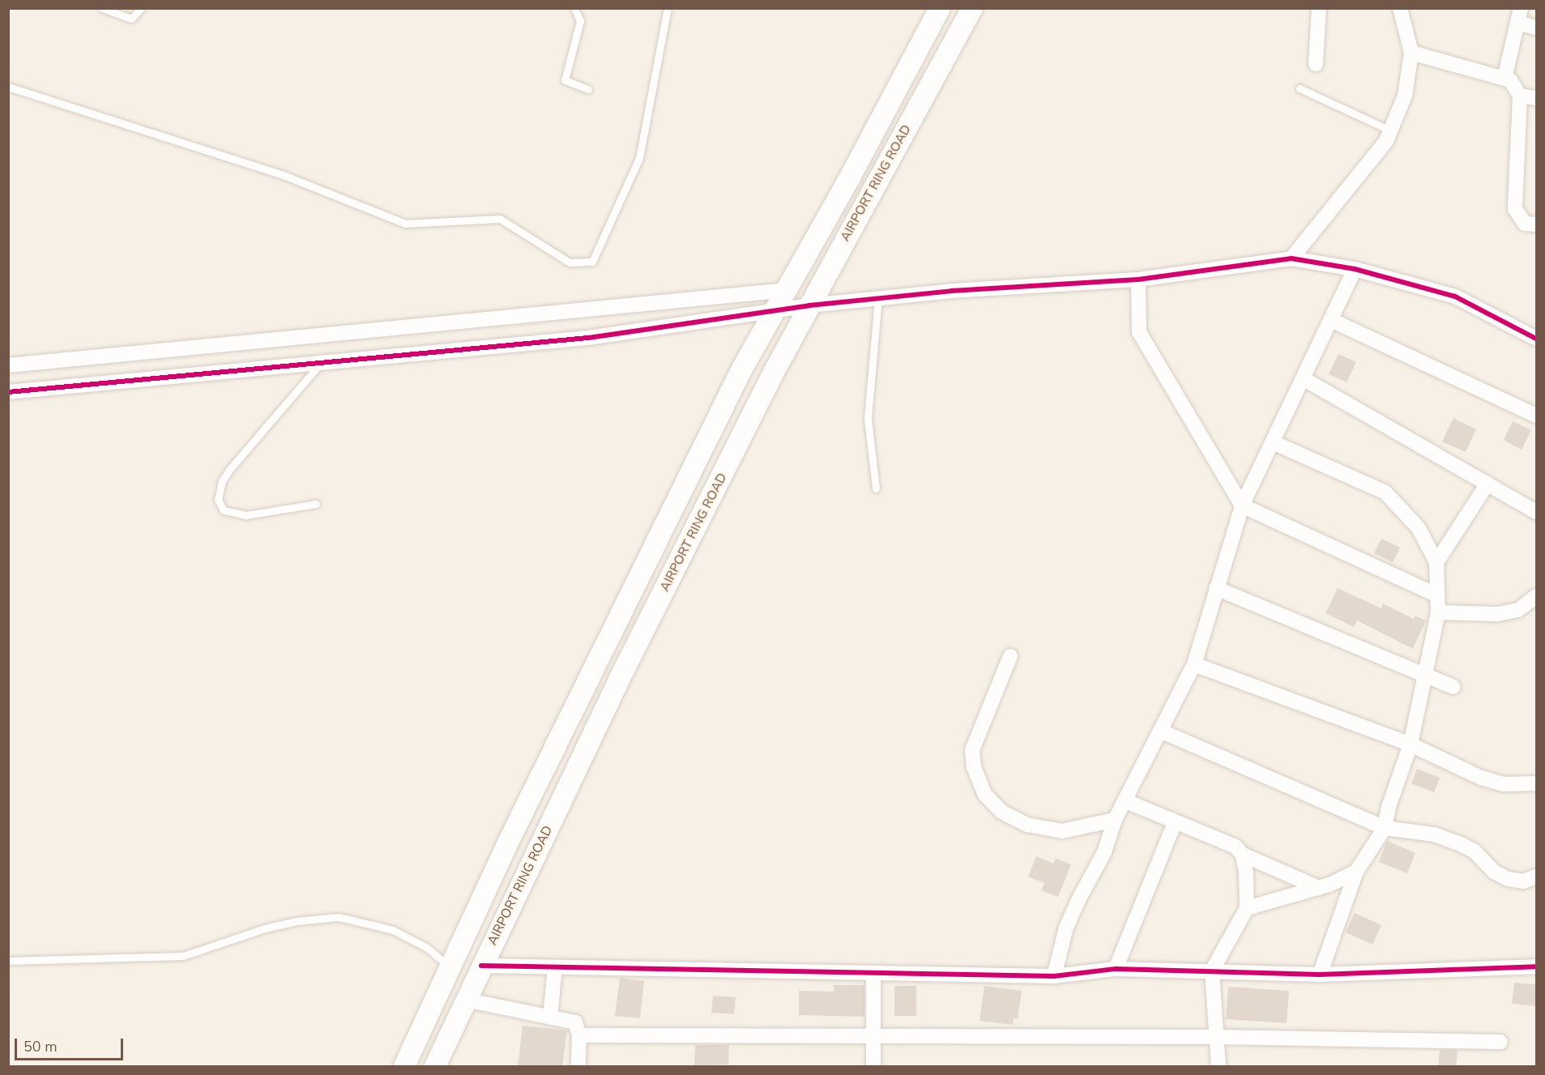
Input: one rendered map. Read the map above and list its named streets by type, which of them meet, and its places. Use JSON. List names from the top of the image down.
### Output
{
  "streets": {
    "main road": ["AIRPORT RING ROAD"]
  },
  "scale_bar": "50 m"
}
